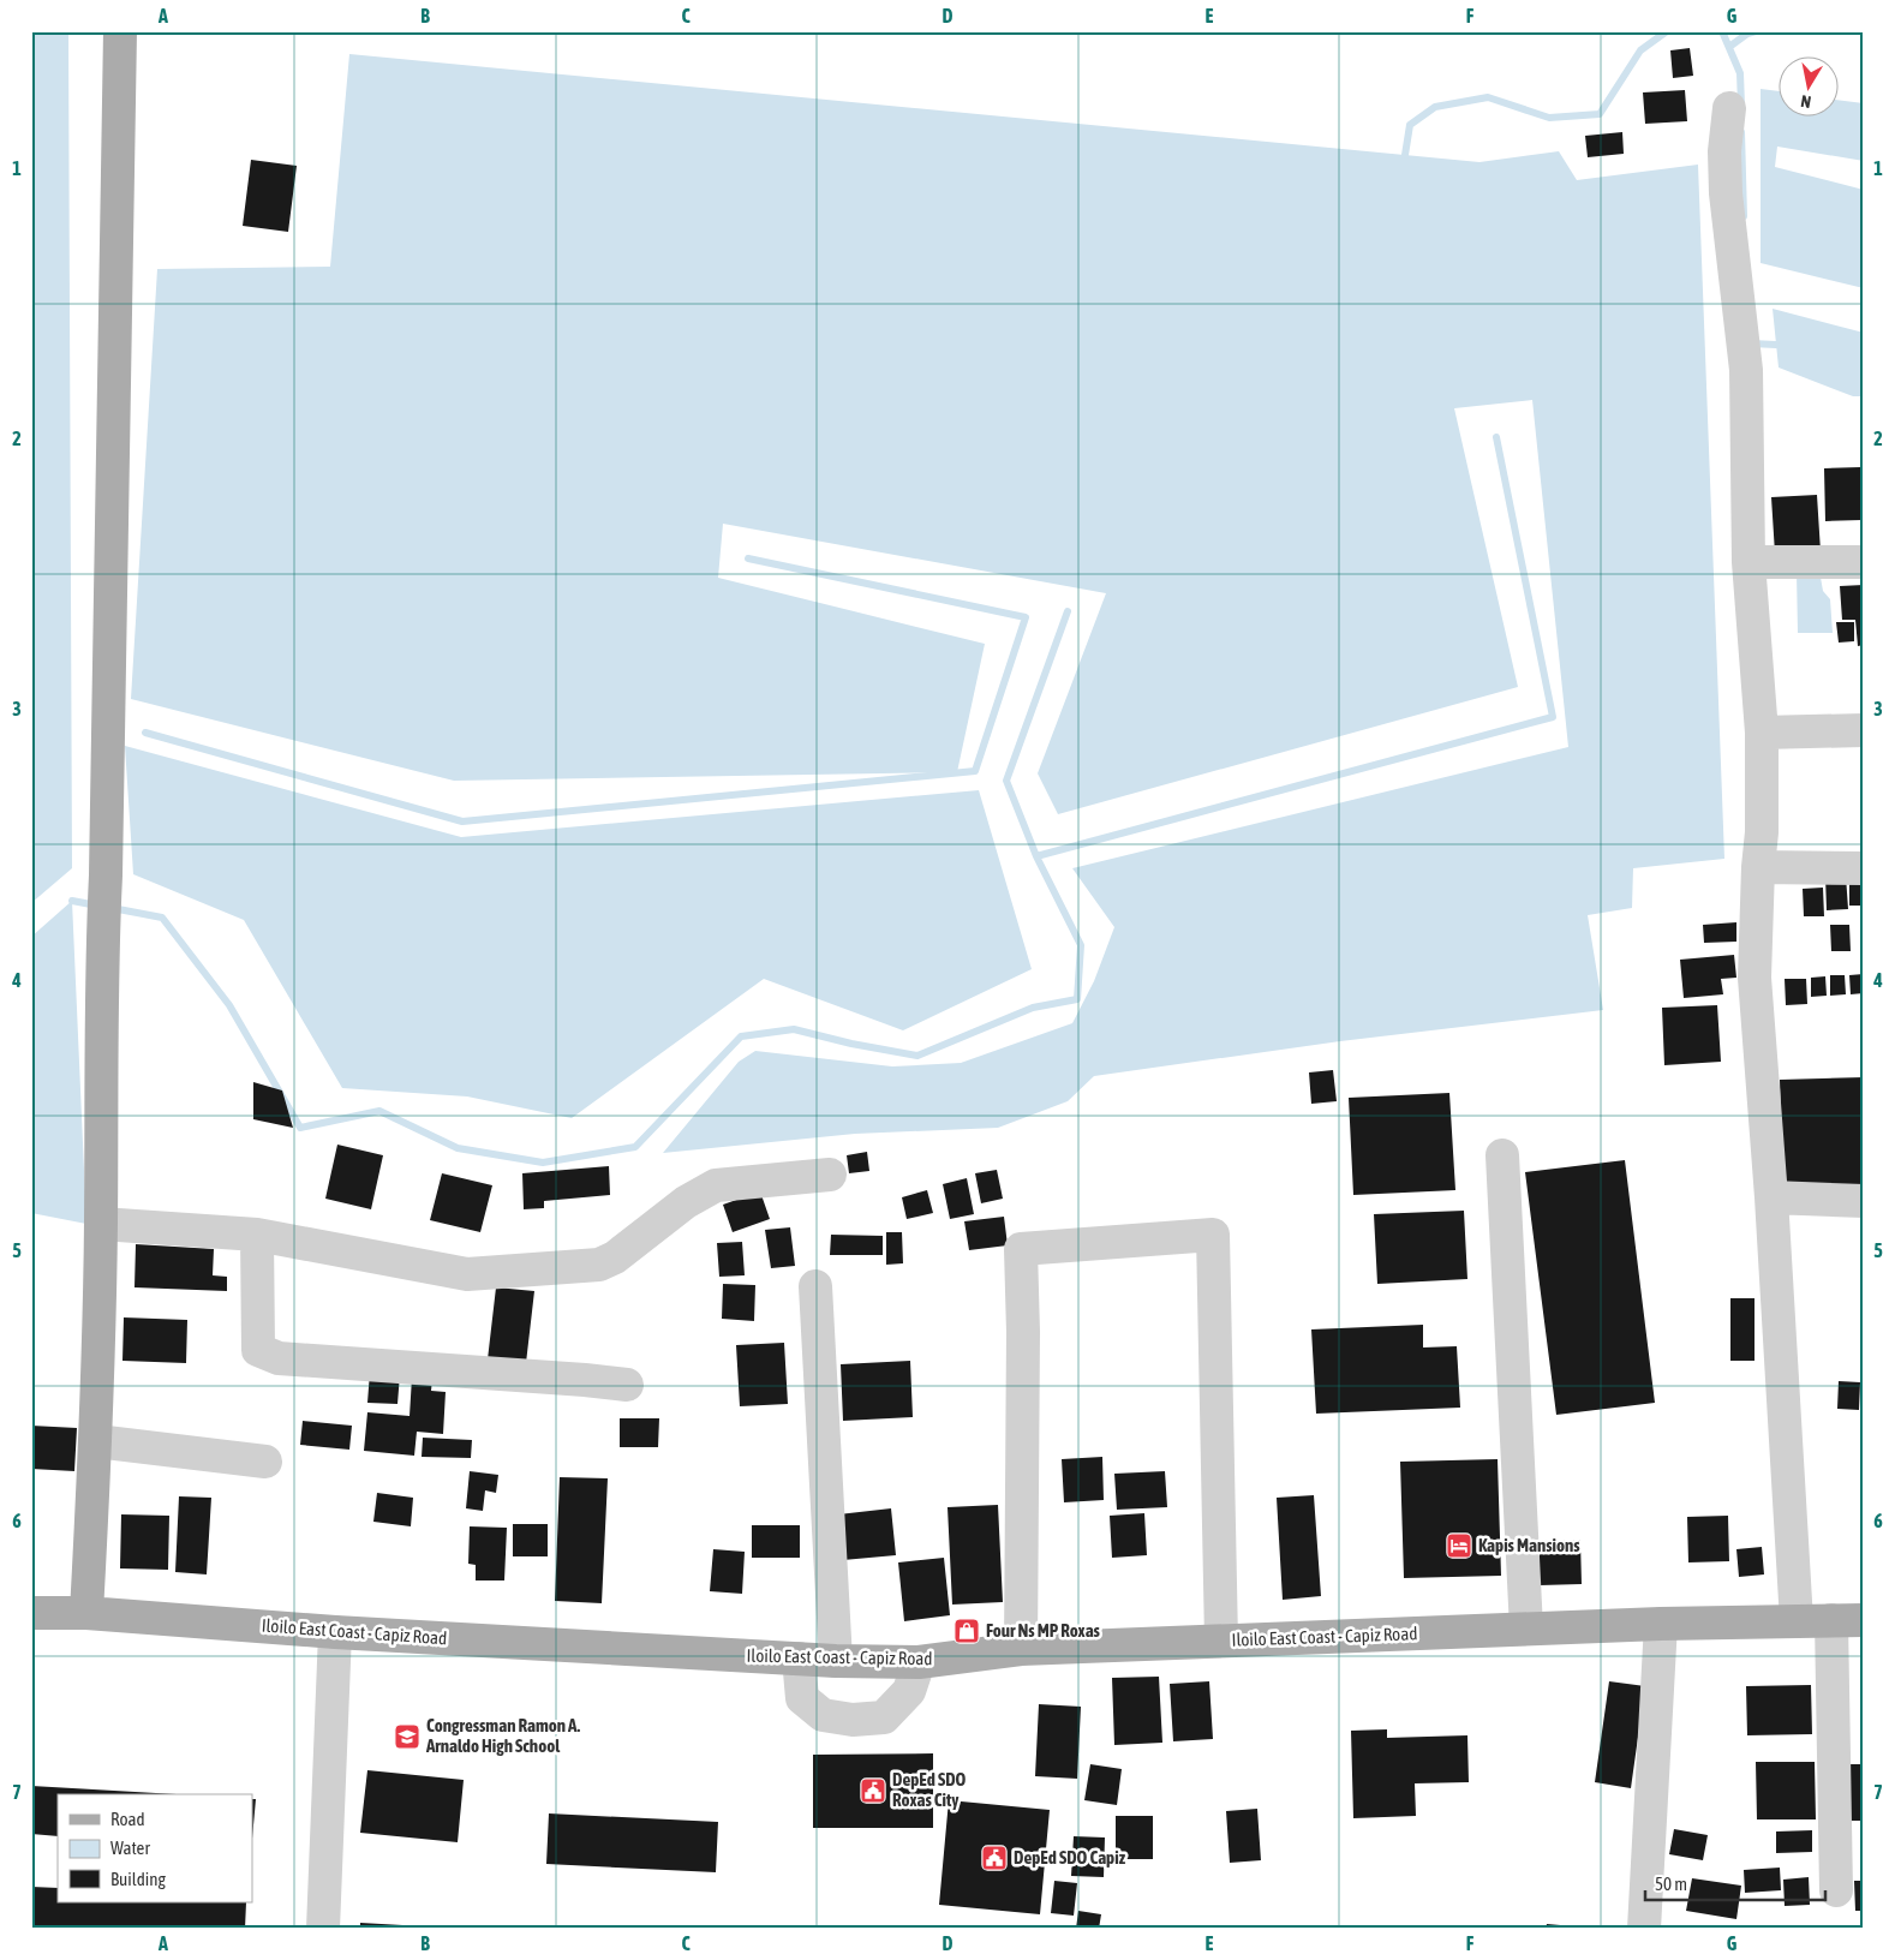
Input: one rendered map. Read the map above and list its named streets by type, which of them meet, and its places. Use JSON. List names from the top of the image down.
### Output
{
  "streets": {
    "main road": ["Iloilo East Coast - Capiz Road"]
  },
  "places": {
    "hotel": ["Kapis Mansions"],
    "shop": ["Four Ns MP Roxas"],
    "school or university": ["Congressman Ramon A. Arnaldo High School"],
    "public building": ["DepEd SDO Roxas City", "DepEd SDO Capiz"]
  },
  "legend": ["Road", "Water", "Building"],
  "scale_bar": "50 m",
  "north": "bottom",
  "grid": {
    "columns": [
      "A",
      "B",
      "C",
      "D",
      "E",
      "F",
      "G"
    ],
    "rows": [
      "1",
      "2",
      "3",
      "4",
      "5",
      "6",
      "7"
    ]
  }
}
